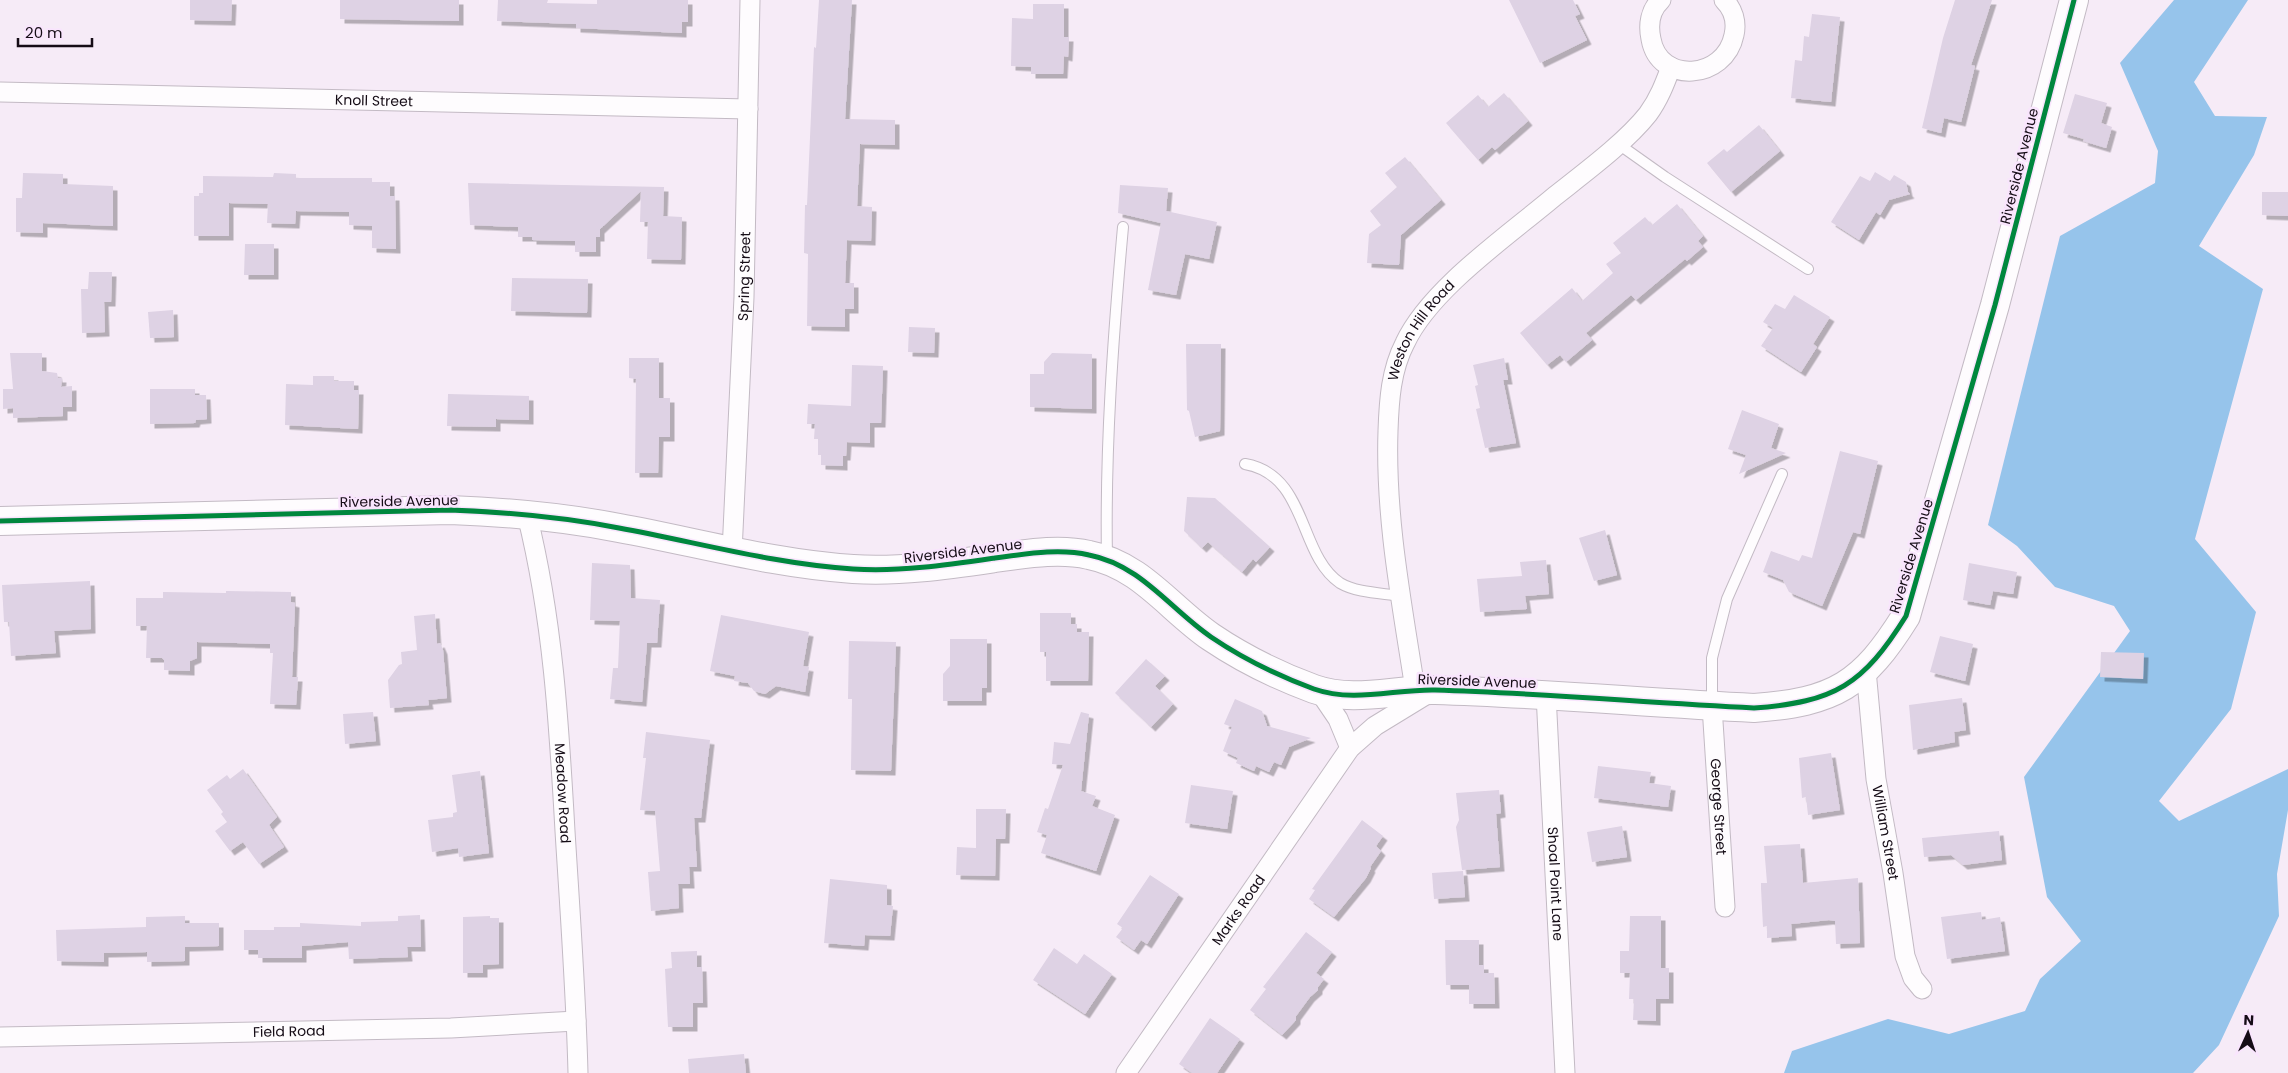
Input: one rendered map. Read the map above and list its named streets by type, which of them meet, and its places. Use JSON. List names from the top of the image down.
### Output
{
  "streets": {
    "street": [
      "Knoll Street",
      "Riverside Avenue",
      "Spring Street",
      "Weston Hill Road",
      "Meadow Road",
      "George Street",
      "William Street",
      "Shoal Point Lane",
      "Marks Road",
      "Field Road"
    ]
  },
  "crossings": [
    ["Knoll Street", "Spring Street"],
    ["Riverside Avenue", "Spring Street"],
    ["Riverside Avenue", "Weston Hill Road"],
    ["Riverside Avenue", "Meadow Road"],
    ["Riverside Avenue", "George Street"],
    ["Riverside Avenue", "William Street"],
    ["Riverside Avenue", "Shoal Point Lane"],
    ["Riverside Avenue", "Marks Road"],
    ["Weston Hill Road", "Marks Road"],
    ["Meadow Road", "Field Road"]
  ],
  "scale_bar": "20 m",
  "north": "top"
}
